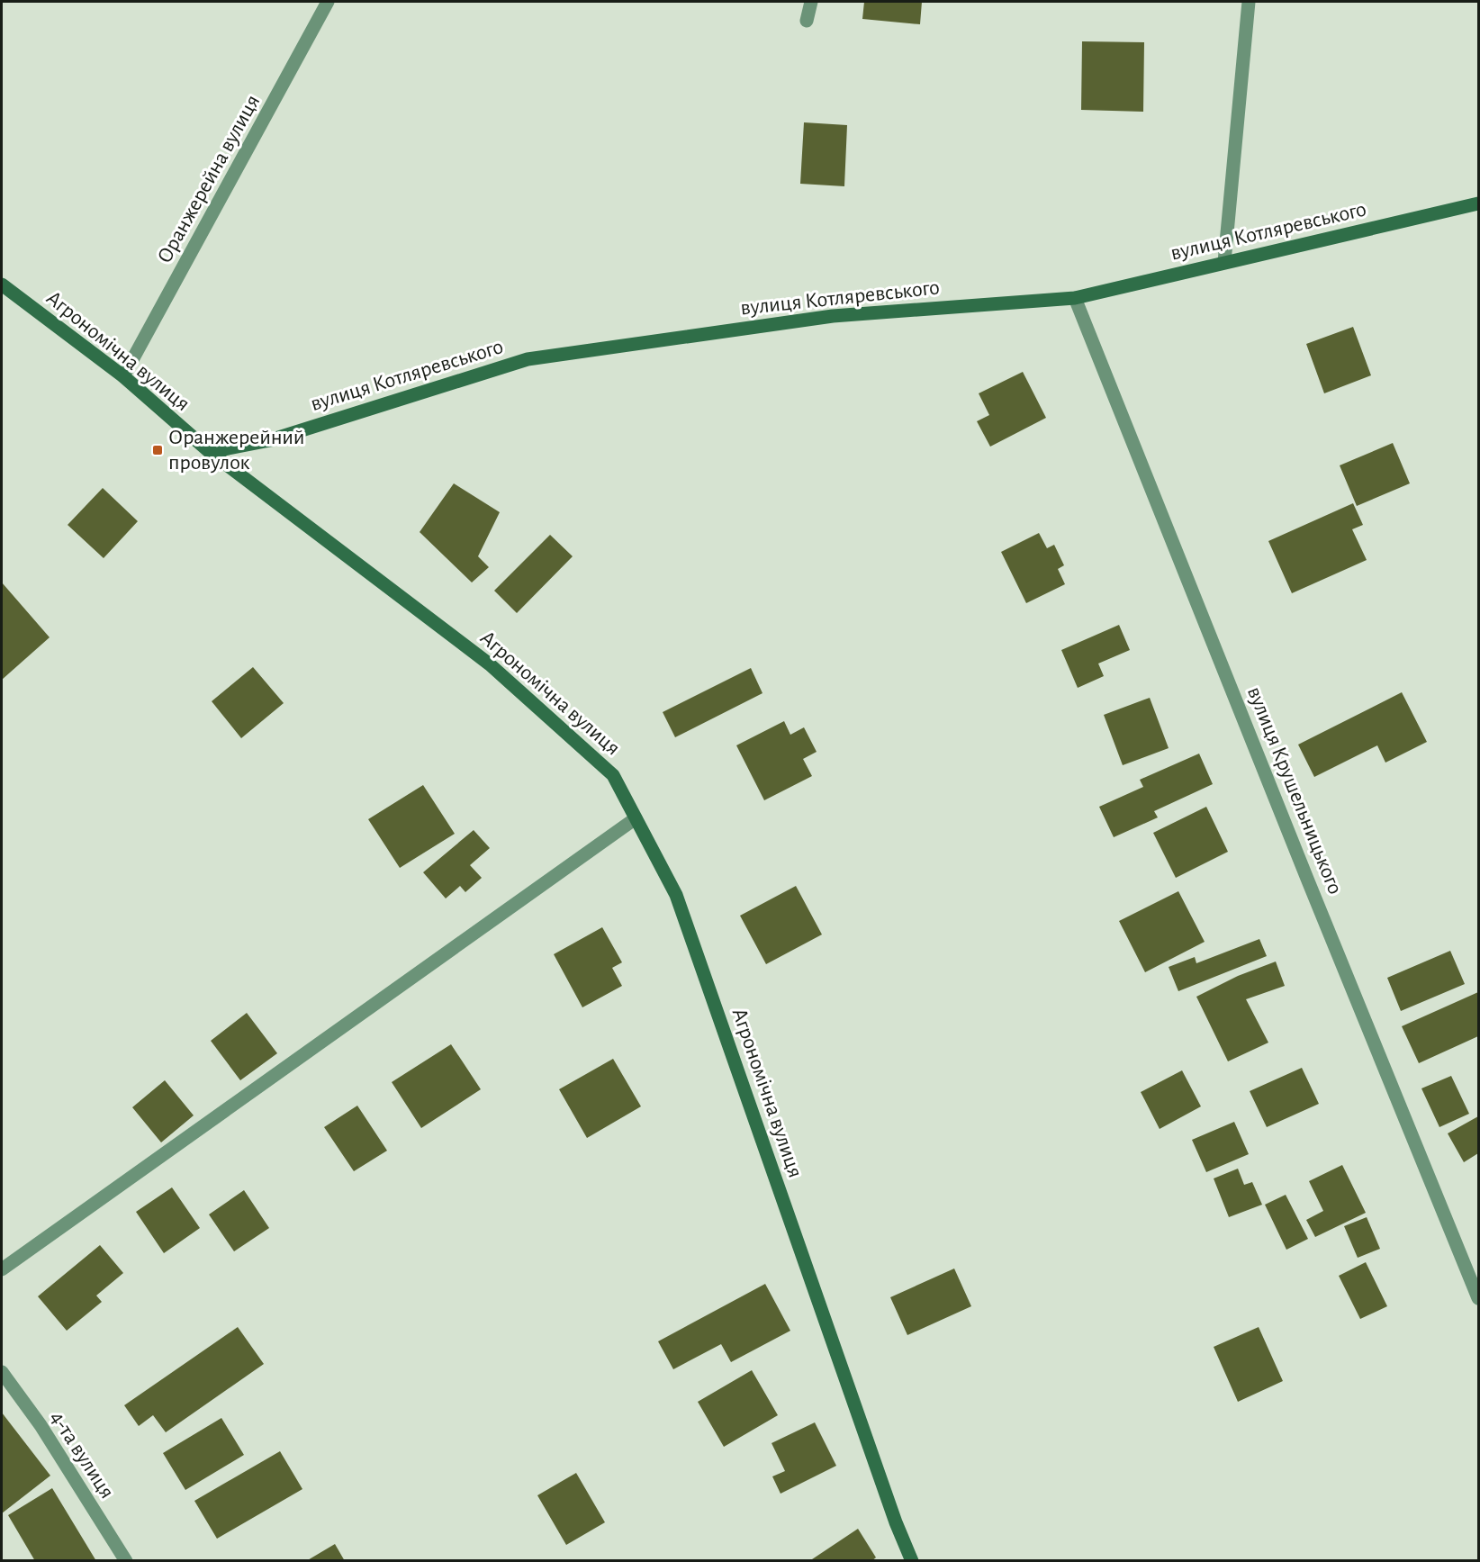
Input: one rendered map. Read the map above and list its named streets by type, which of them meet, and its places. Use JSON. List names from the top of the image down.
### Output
{
  "streets": {
    "street": [
      "Оранжерейна вулиця",
      "вулиця Котляревського",
      "Агрономічна вулиця",
      "вулиця Крушельницького",
      "4-та вулиця"
    ]
  },
  "crossings": [
    ["Оранжерейна вулиця", "Агрономічна вулиця"],
    ["вулиця Котляревського", "Агрономічна вулиця"],
    ["вулиця Котляревського", "вулиця Крушельницького"]
  ],
  "places": {
    "transit": ["Оранжерейний провулок"]
  }
}
